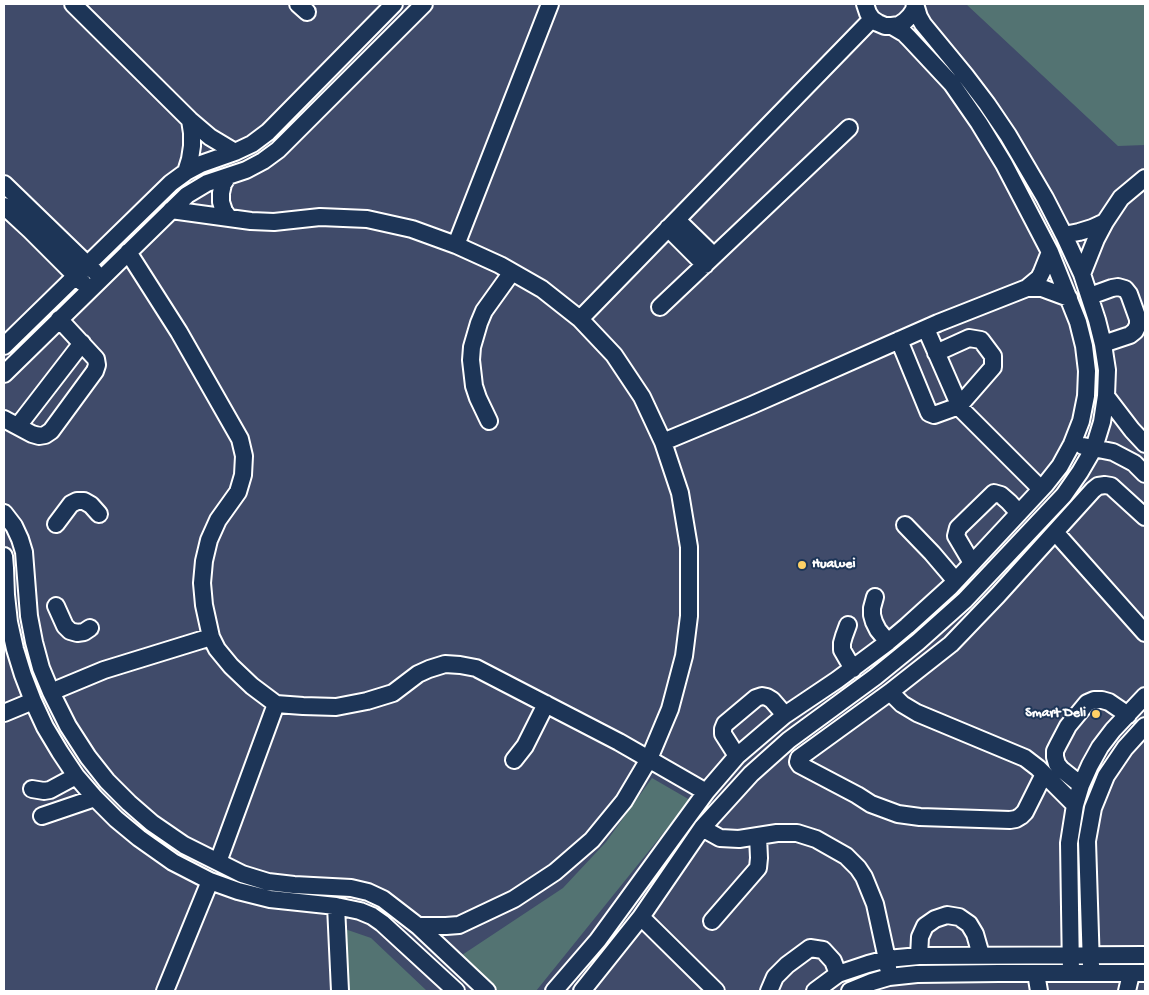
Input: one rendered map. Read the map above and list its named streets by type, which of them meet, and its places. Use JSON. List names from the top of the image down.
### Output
{
  "places": ["Huawei", "Smart Deli"]
}
